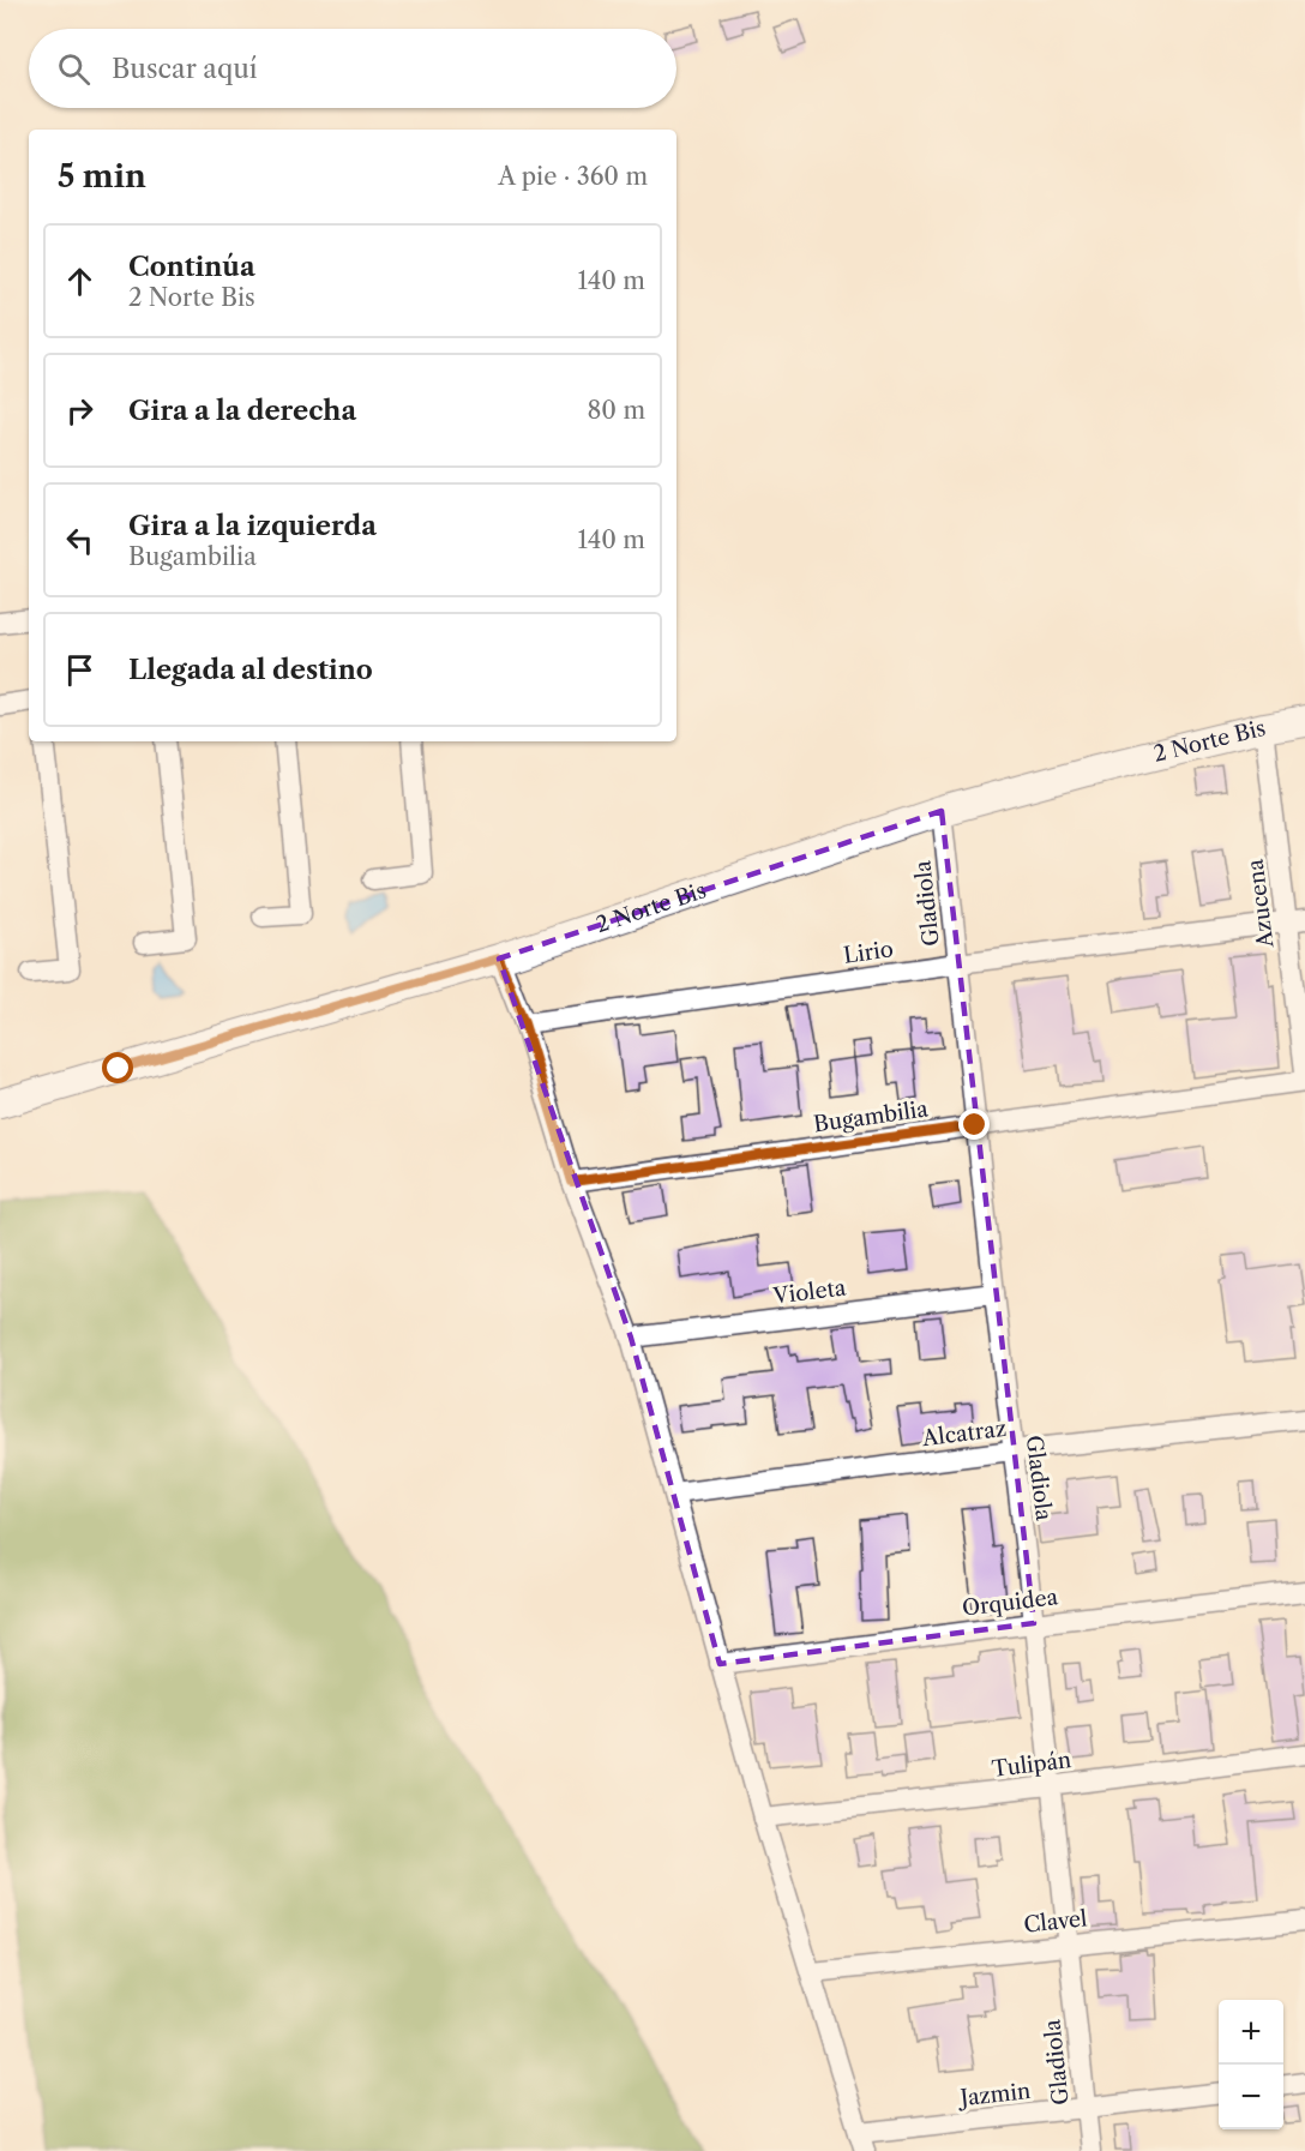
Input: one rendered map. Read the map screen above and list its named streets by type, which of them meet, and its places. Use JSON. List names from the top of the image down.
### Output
{
  "streets": {
    "street": [
      "2 Norte Bis",
      "Gladiola",
      "Azucena",
      "Lirio",
      "Bugambilia",
      "Violeta",
      "Alcatraz",
      "Orquidea",
      "Tulipán",
      "Clavel",
      "Jazmin"
    ]
  },
  "crossings": [
    ["2 Norte Bis", "Gladiola"],
    ["2 Norte Bis", "Azucena"],
    ["Gladiola", "Lirio"],
    ["Gladiola", "Bugambilia"],
    ["Gladiola", "Violeta"],
    ["Gladiola", "Alcatraz"],
    ["Gladiola", "Orquidea"],
    ["Gladiola", "Tulipán"],
    ["Gladiola", "Clavel"],
    ["Gladiola", "Jazmin"],
    ["Azucena", "Lirio"]
  ],
  "page": {
    "search": "Buscar aquí",
    "heading": ["5 min", "A pie · 360 m"],
    "list": [
      ["Continúa", "2 Norte Bis", "140 m"],
      ["Gira a la derecha", "80 m"],
      ["Gira a la izquierda", "Bugambilia", "140 m"],
      "Llegada al destino"
    ],
    "map_buttons": ["+", "−"]
  }
}
